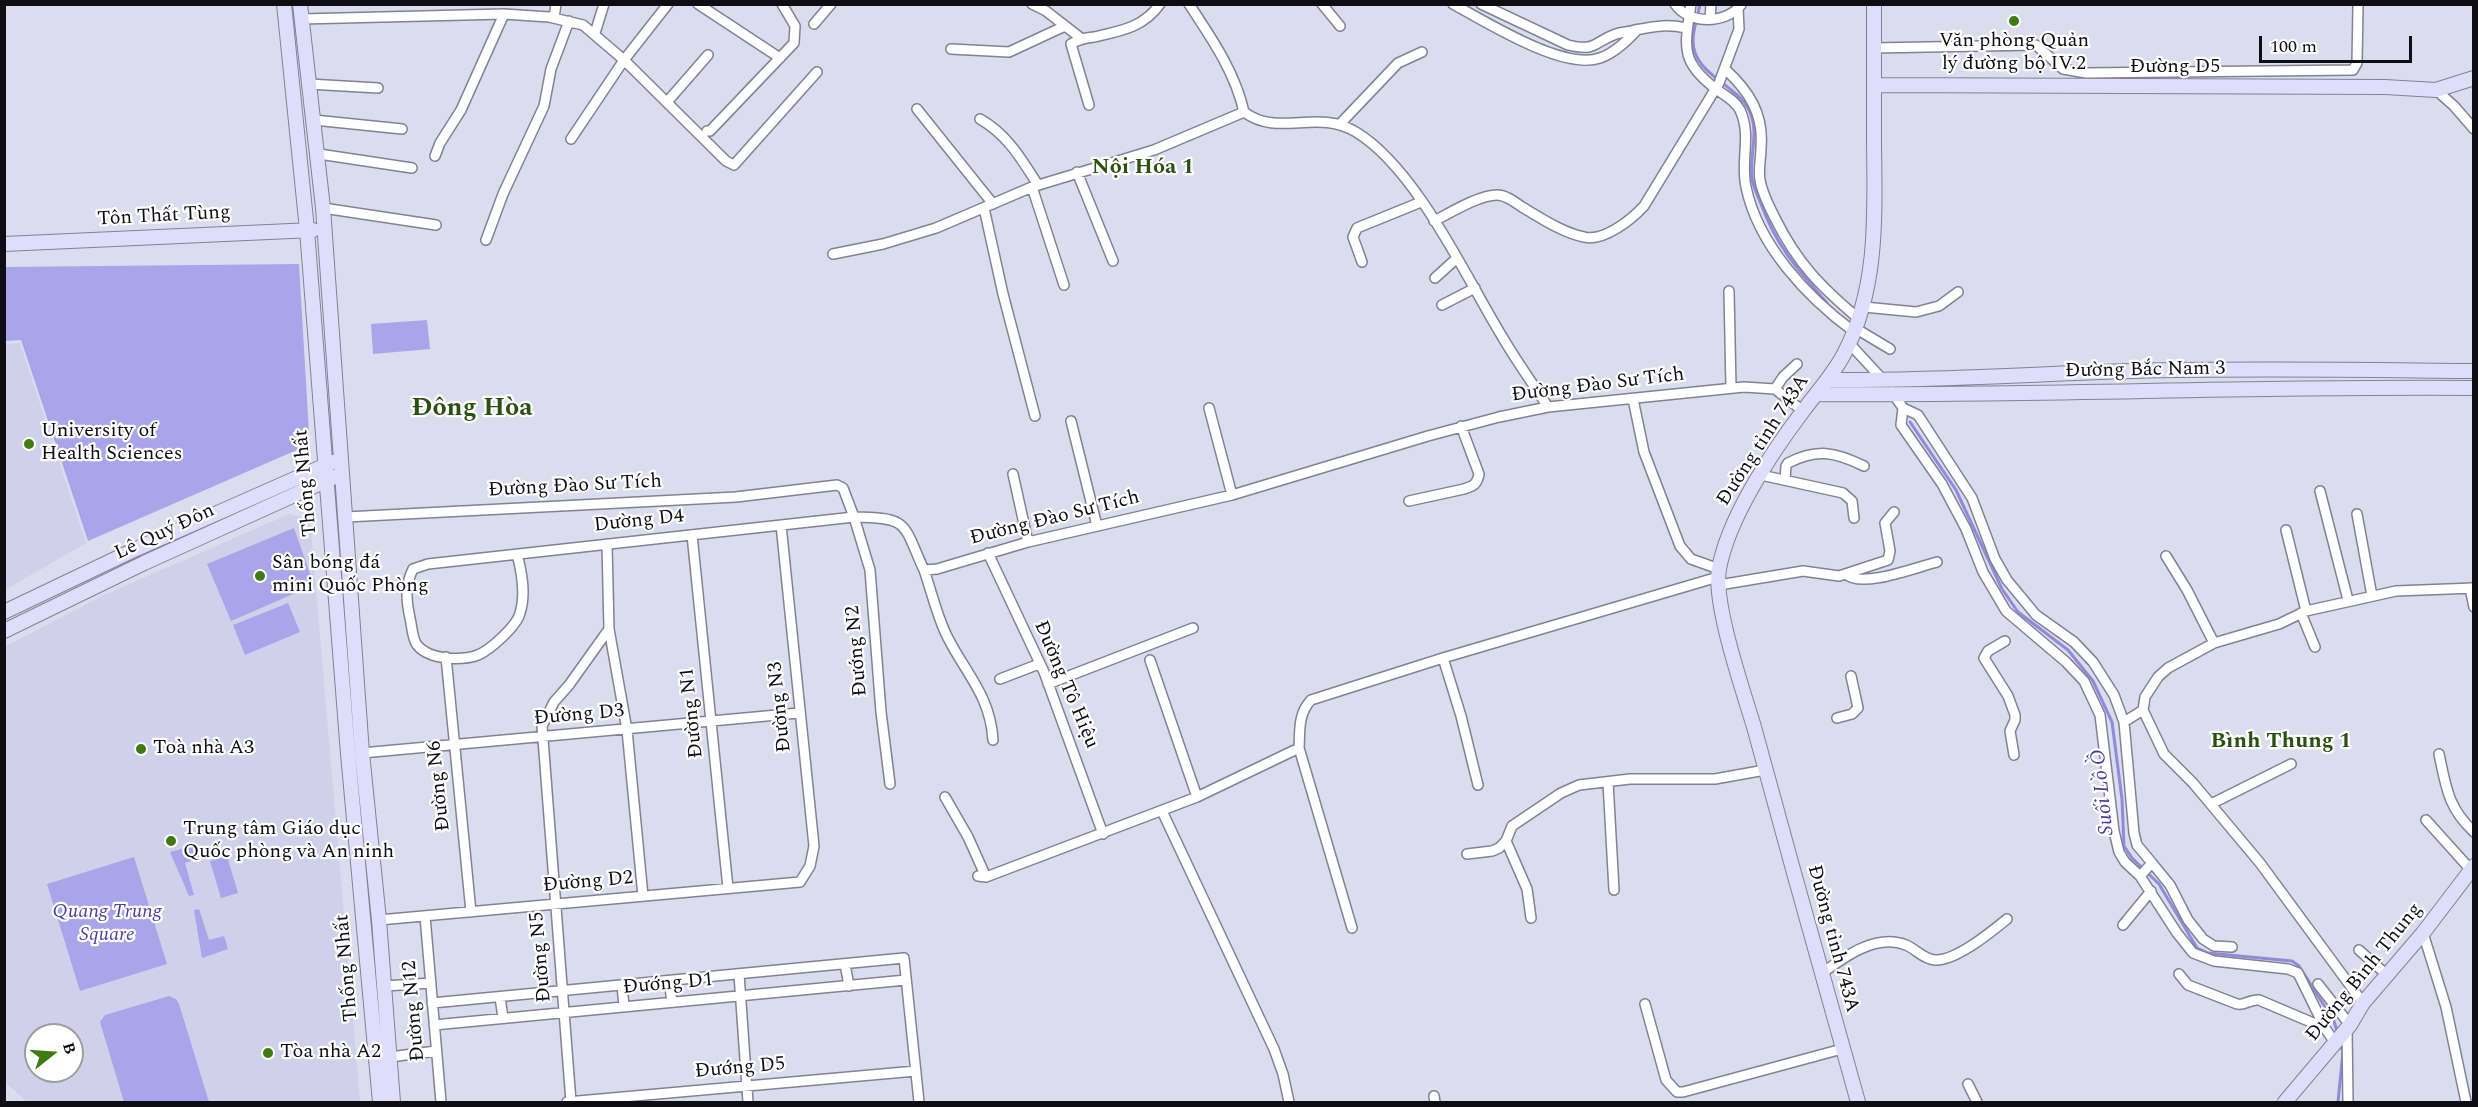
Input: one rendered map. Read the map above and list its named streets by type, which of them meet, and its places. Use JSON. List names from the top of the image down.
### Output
{
  "streets": {
    "main road": [
      "Đường D5",
      "Tôn Thất Tùng",
      "Đường Bắc Nam 3",
      "Đường tỉnh 743A",
      "Thống Nhất",
      "Lê Quý Đôn",
      "Đường Bình Thung"
    ],
    "street": [
      "Đường Đào Sư Tích",
      "Dường D4",
      "Đướng N2",
      "Đường Tô Hiệu",
      "Đường N3",
      "Đường N1",
      "Đường D3",
      "Đường N6",
      "Đường D2",
      "Đường N5",
      "Đướng D1",
      "Đường N12",
      "Đướng D5"
    ]
  },
  "crossings": [
    ["Đường D5", "Đường tỉnh 743A"],
    ["Tôn Thất Tùng", "Thống Nhất"],
    ["Đường Bắc Nam 3", "Đường tỉnh 743A"],
    ["Đường Đào Sư Tích", "Thống Nhất"],
    ["Đường Đào Sư Tích", "Dường D4"],
    ["Đường Đào Sư Tích", "Đướng N2"],
    ["Đường Đào Sư Tích", "Đường Tô Hiệu"],
    ["Thống Nhất", "Lê Quý Đôn"],
    ["Thống Nhất", "Đường D3"],
    ["Thống Nhất", "Đường D2"],
    ["Dường D4", "Đướng N2"],
    ["Dường D4", "Đường N3"],
    ["Dường D4", "Đường N1"],
    ["Dường D4", "Đường N6"],
    ["Đường N3", "Đường D3"],
    ["Đường N3", "Đường D2"],
    ["Đường N1", "Đường D3"],
    ["Đường N1", "Đường D2"],
    ["Đường D3", "Đường N6"],
    ["Đường D3", "Đường N5"],
    ["Đường N6", "Đường D2"],
    ["Đường D2", "Đường N5"],
    ["Đường D2", "Đường N12"],
    ["Đường N5", "Đướng D1"],
    ["Đường N5", "Đướng D5"],
    ["Đướng D1", "Đường N12"]
  ],
  "districts": ["Nội Hóa 1", "Đông Hòa", "Bình Thung 1"],
  "water": ["Suối Lồ Ồ"],
  "parks": ["Quang Trung Square"],
  "places": [
    "Văn phòng Quản lý đường bộ IV.2",
    "University of Health Sciences",
    "Sân bóng đá mini Quốc Phòng",
    "Toà nhà A3",
    "Trung tâm Giáo dục Quốc phòng và An ninh",
    "Tòa nhà A2"
  ],
  "scale_bar": "100 m",
  "north": "right"
}
